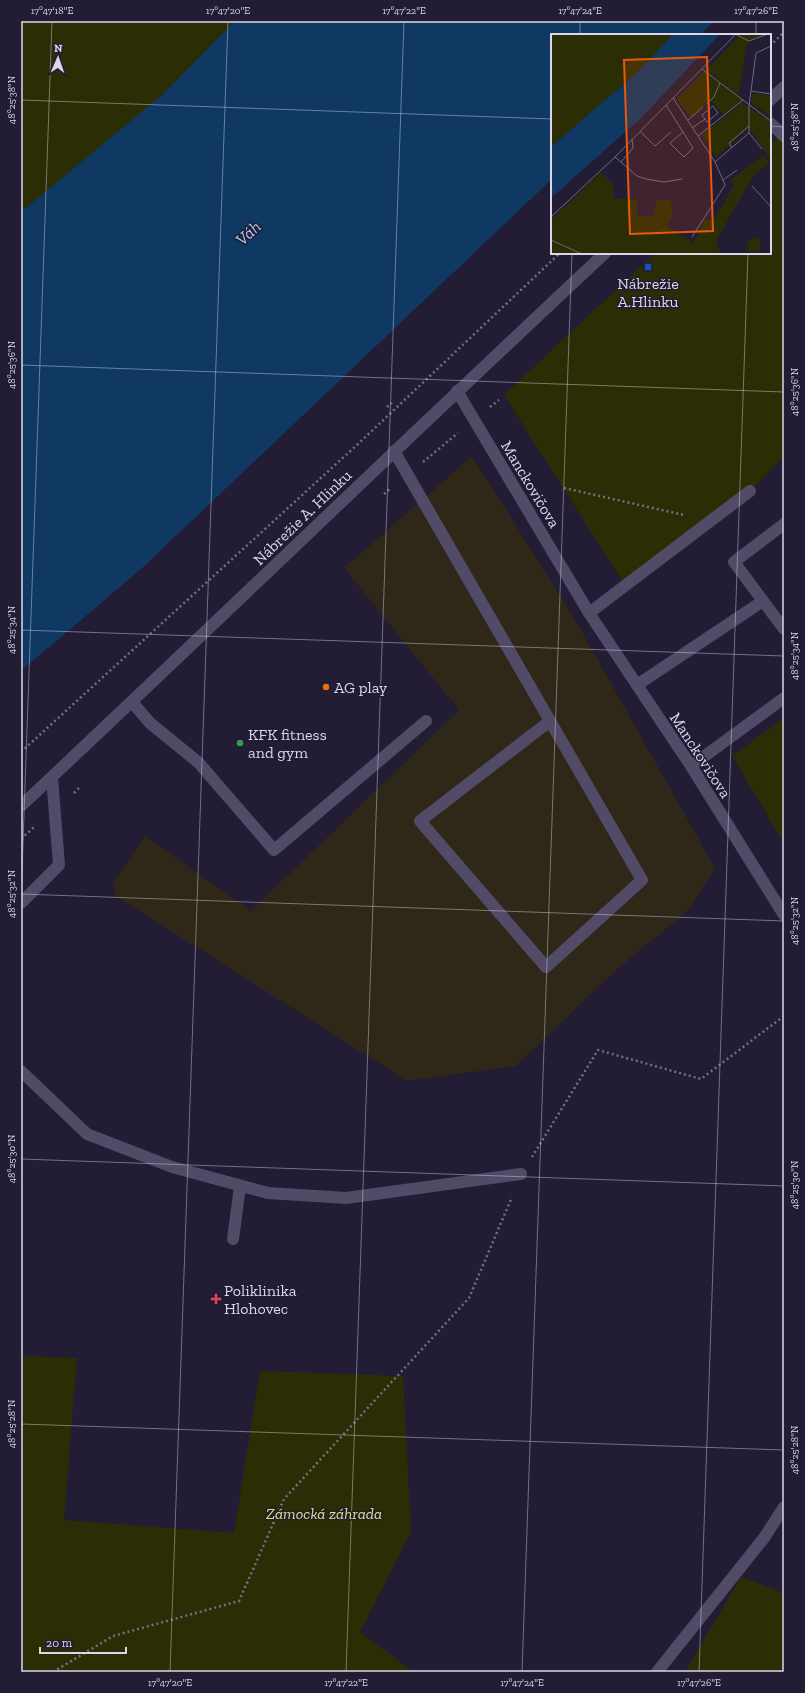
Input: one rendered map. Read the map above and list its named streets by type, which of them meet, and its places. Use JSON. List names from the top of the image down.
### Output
{
  "streets": {
    "street": ["Manckovičova", "Nábrežie A. Hlinku"]
  },
  "crossings": [
    ["Manckovičova", "Nábrežie A. Hlinku"]
  ],
  "water": ["Váh"],
  "parks": ["Zámocká záhrada"],
  "places": {
    "transit": ["Nábrežie A.Hlinku"],
    "other": ["AG play", "KFK fitness and gym"],
    "health": ["Poliklinika Hlohovec"]
  },
  "scale_bar": "20 m",
  "north": "top",
  "coordinates": [
    "17°47'18\"E",
    "17°47'20\"E",
    "17°47'22\"E",
    "17°47'24\"E",
    "17°47'26\"E",
    "48°25'38\"N",
    "48°25'36\"N",
    "48°25'34\"N",
    "48°25'32\"N",
    "48°25'30\"N",
    "48°25'28\"N"
  ]
}
